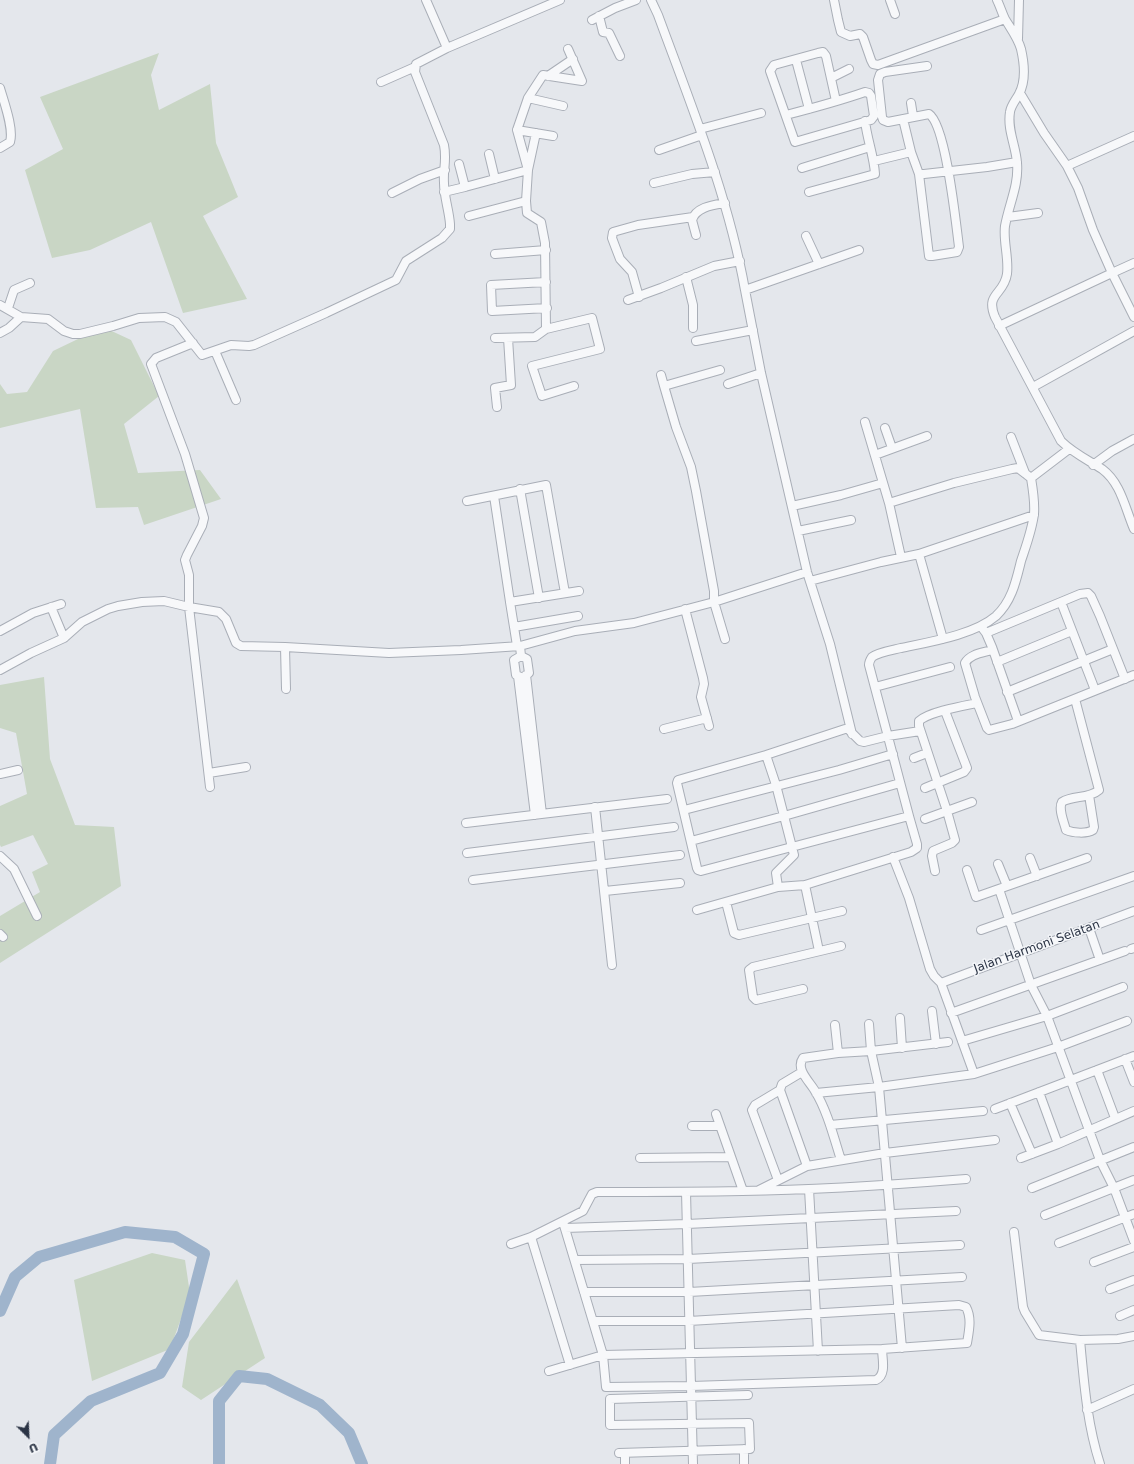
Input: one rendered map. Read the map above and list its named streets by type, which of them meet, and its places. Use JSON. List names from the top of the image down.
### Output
{
  "streets": {
    "street": ["Jalan Harmoni Selatan"]
  },
  "north": "bottom right"
}
